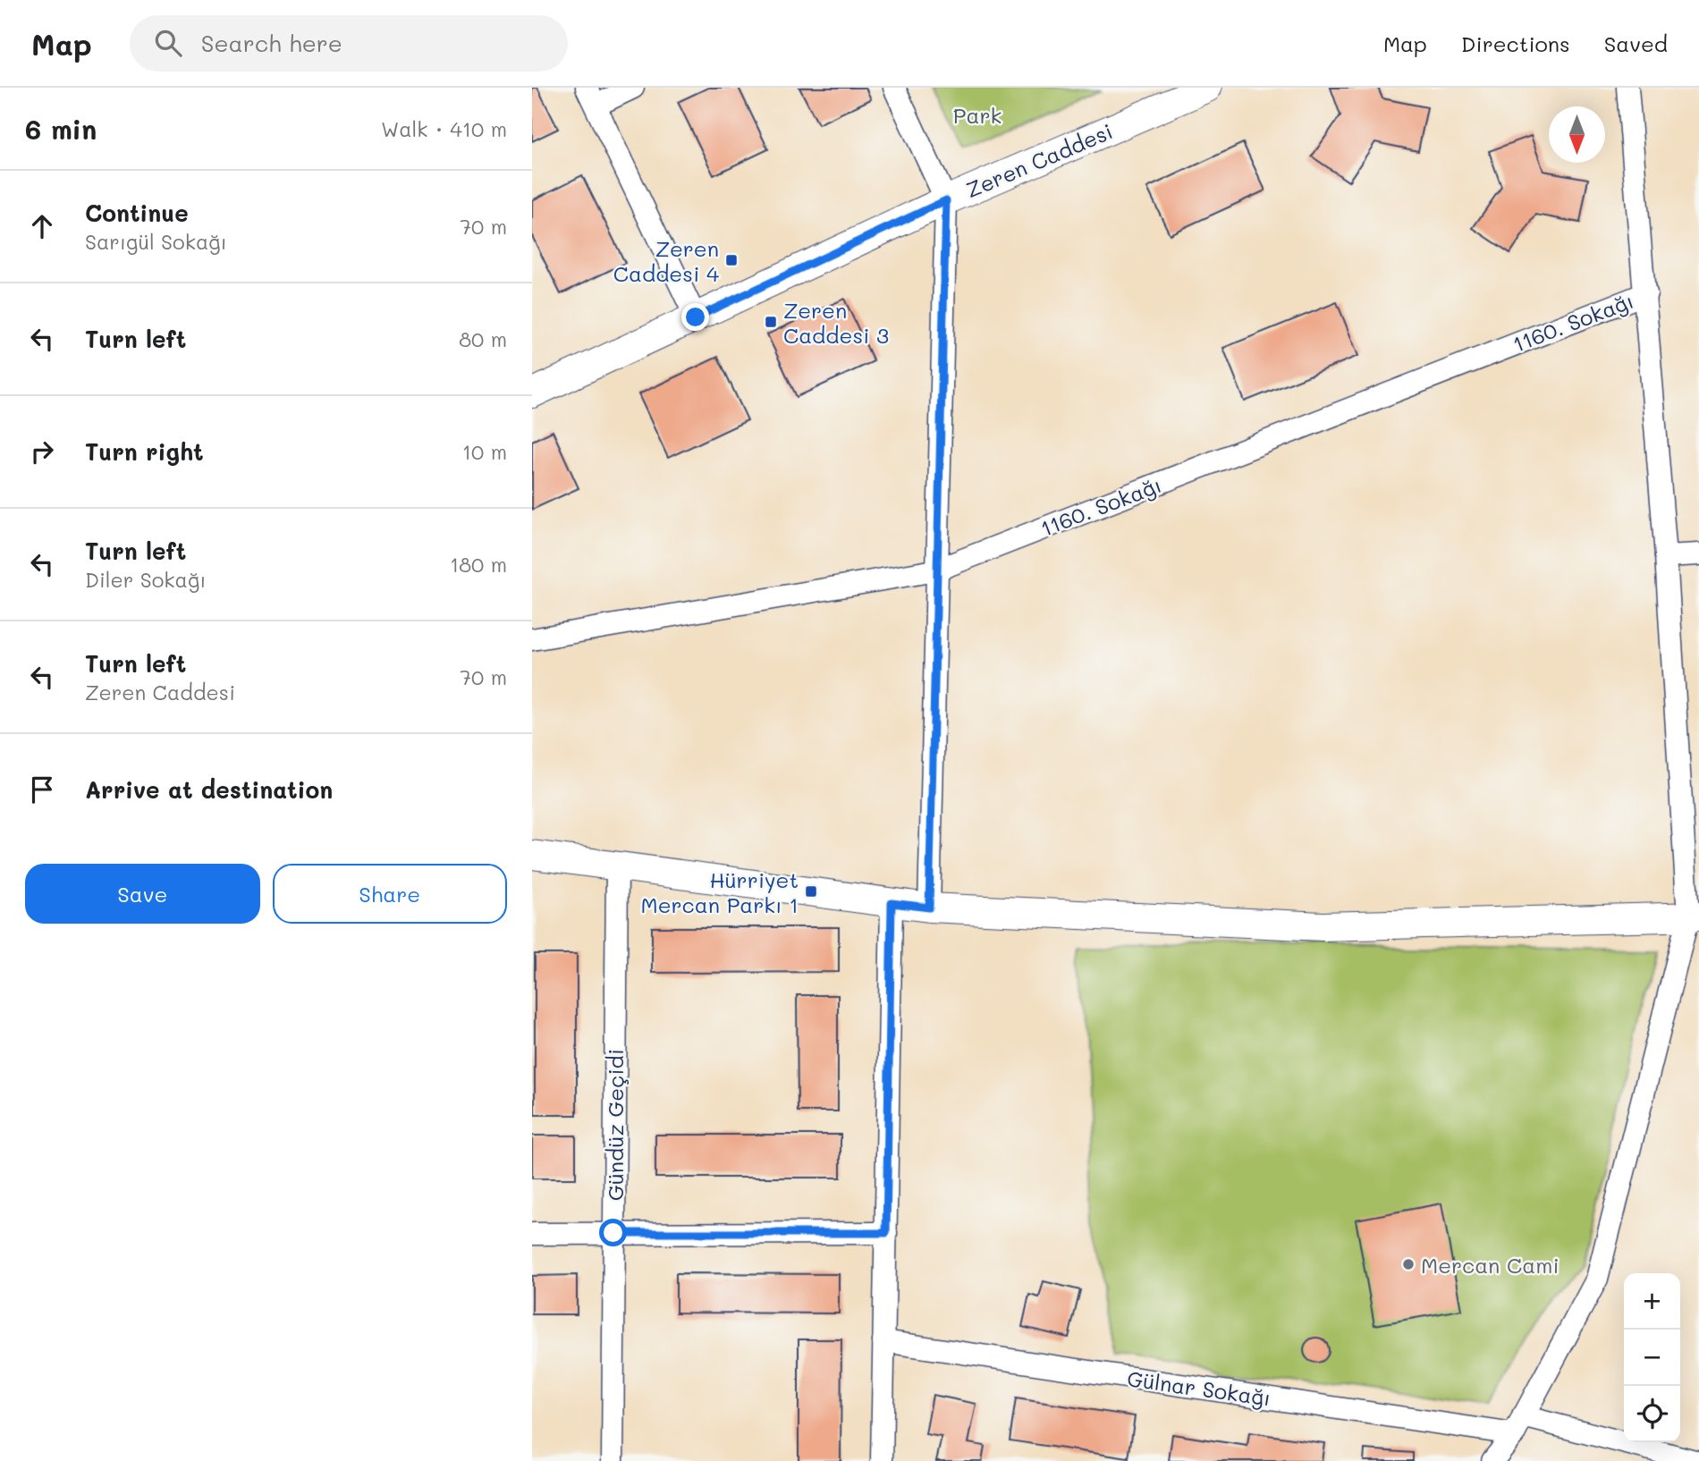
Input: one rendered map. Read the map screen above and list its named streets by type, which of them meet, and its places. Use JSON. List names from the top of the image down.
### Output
{
  "streets": {
    "street": [
      "Zeren Caddesi",
      "1160. Sokağı",
      "Gündüz Geçidi",
      "Gülnar Sokağı"
    ]
  },
  "parks": ["Park"],
  "places": {
    "transit": ["Zeren Caddesi 4", "Zeren Caddesi 3", "Hürriyet Mercan Parkı 1"],
    "other": ["Mercan Cami"]
  },
  "north": "bottom",
  "page": {
    "header": "Map",
    "search": "Search here",
    "nav": ["Map", "Directions", "Saved"],
    "heading": ["6 min", "Walk · 410 m"],
    "list": [
      ["Continue", "Sarıgül Sokağı", "70 m"],
      ["Turn left", "80 m"],
      ["Turn right", "10 m"],
      ["Turn left", "Diler Sokağı", "180 m"],
      ["Turn left", "Zeren Caddesi", "70 m"],
      "Arrive at destination"
    ],
    "buttons": ["Save", "Share"],
    "map_buttons": ["+", "−"]
  }
}
